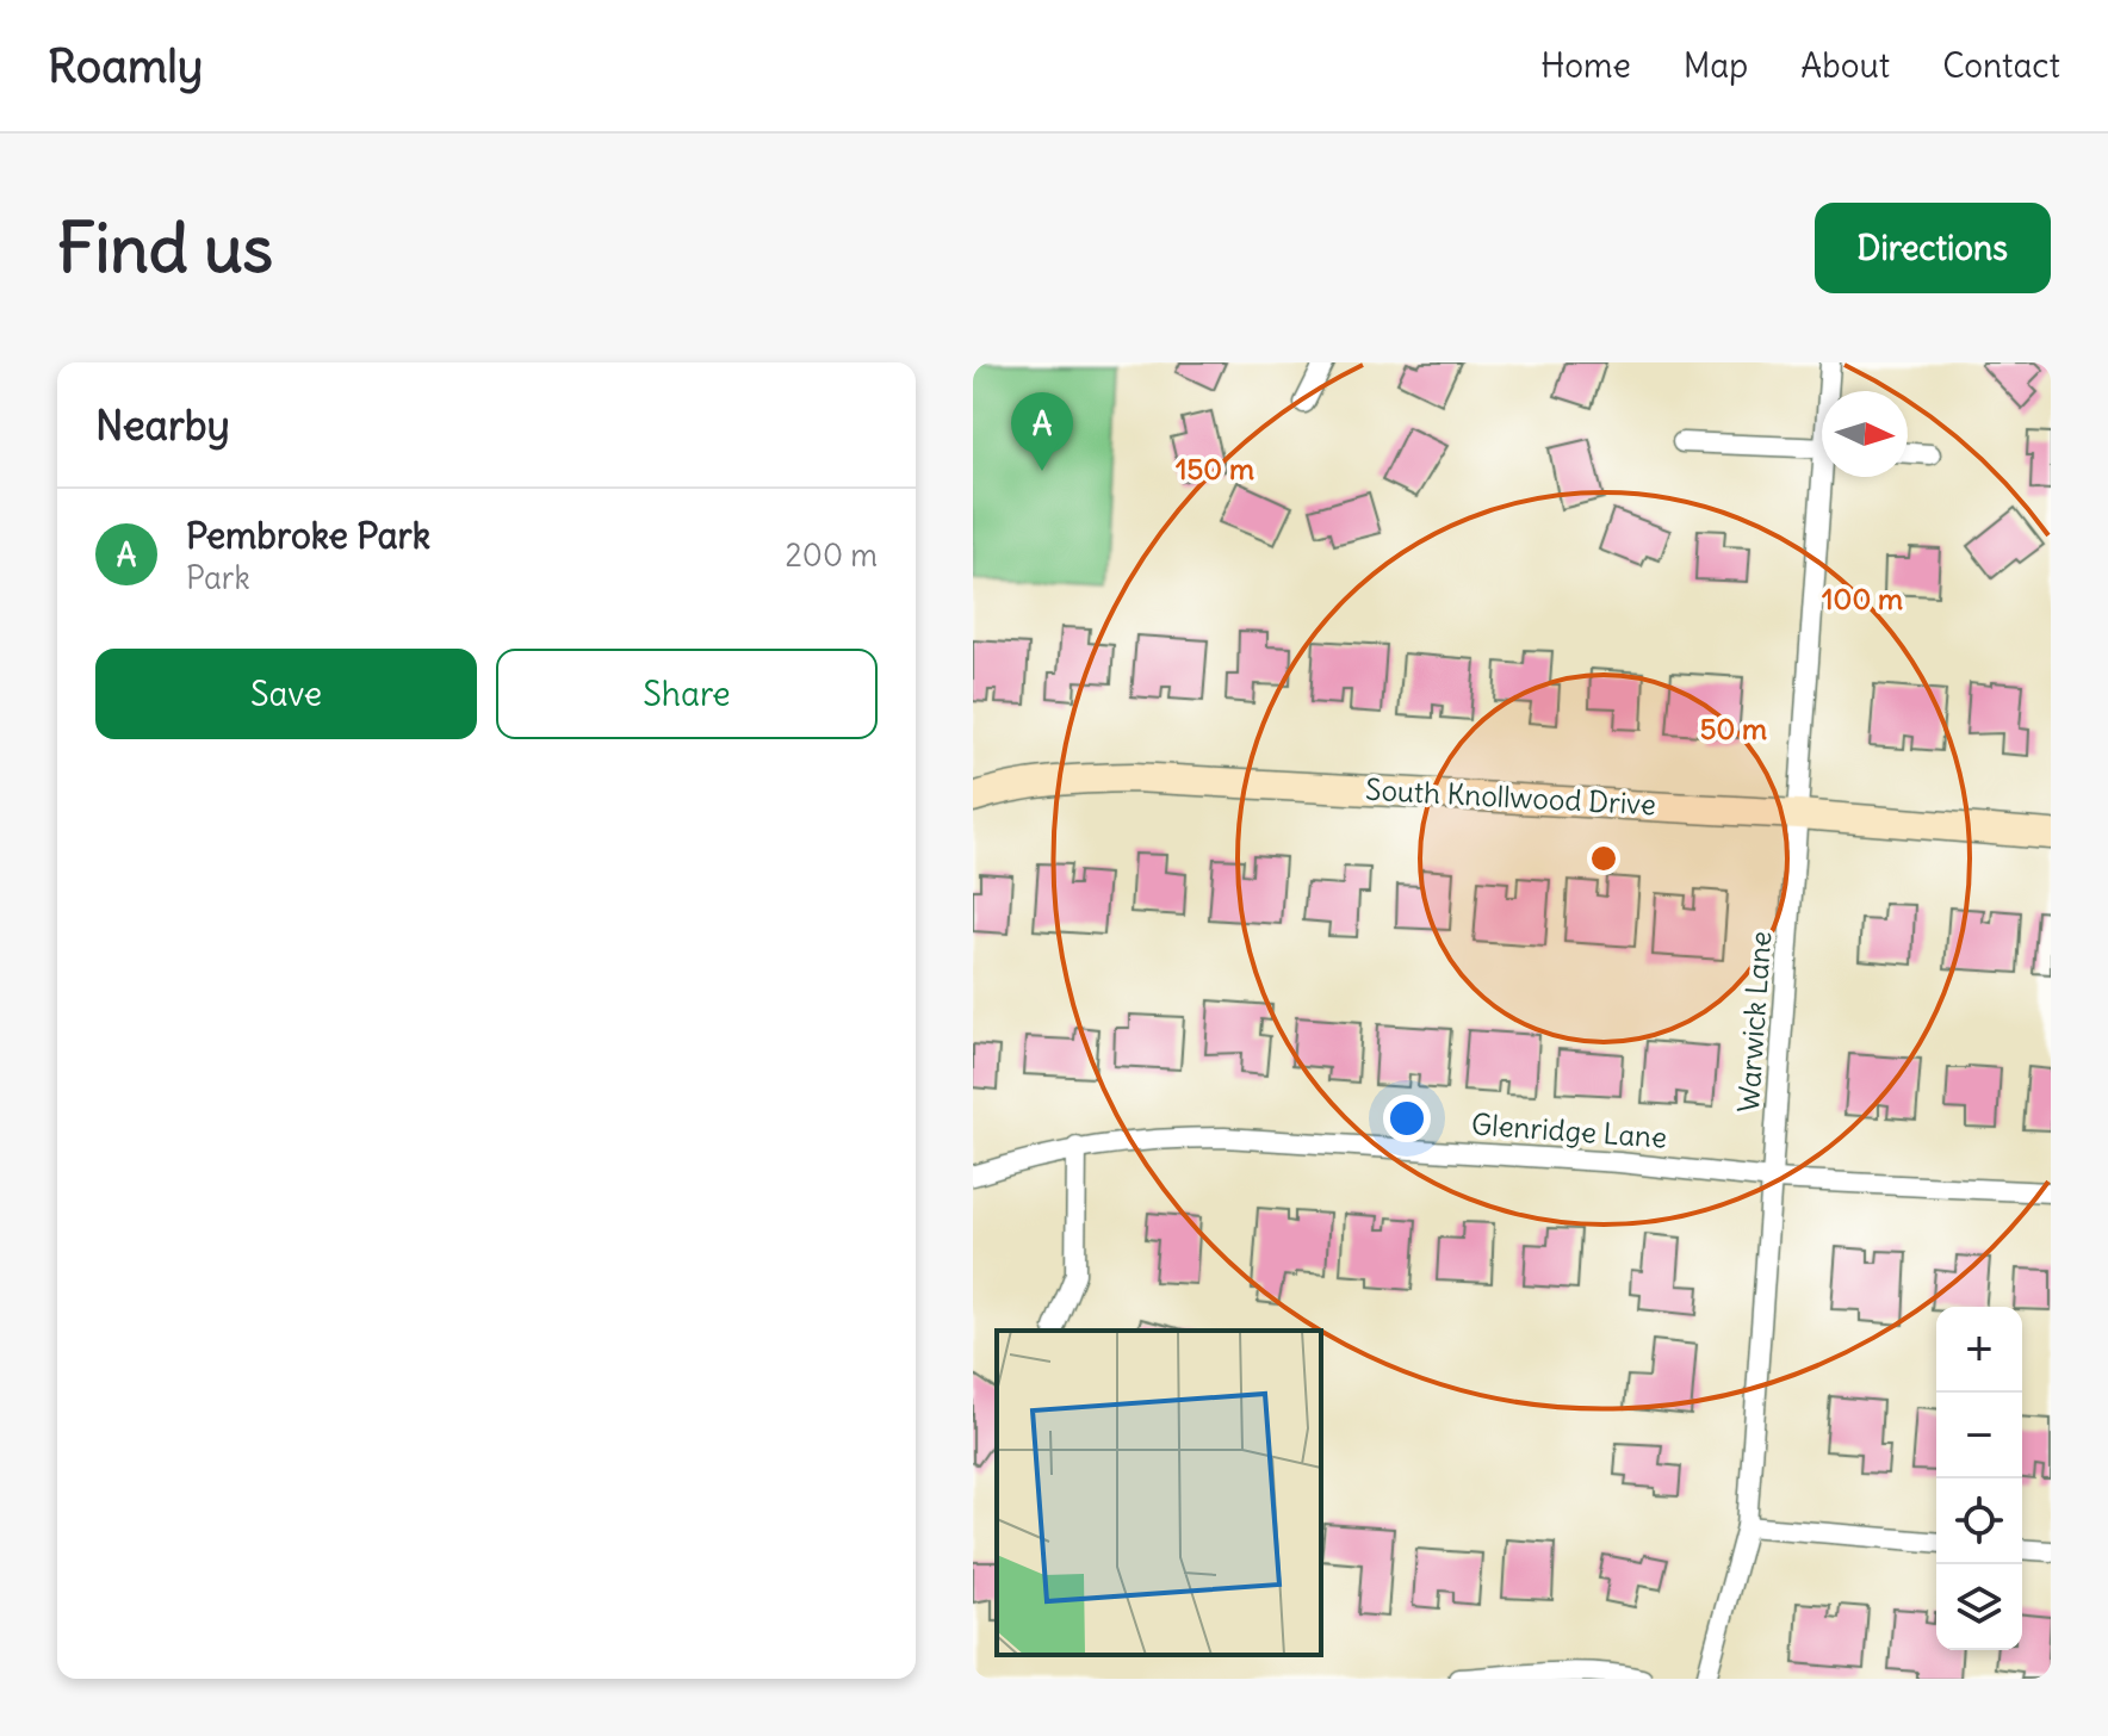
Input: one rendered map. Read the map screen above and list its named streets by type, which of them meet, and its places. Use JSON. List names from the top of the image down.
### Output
{
  "streets": {
    "street": ["South Knollwood Drive", "Warwick Lane", "Glenridge Lane"]
  },
  "crossings": [
    ["South Knollwood Drive", "Warwick Lane"],
    ["Warwick Lane", "Glenridge Lane"]
  ],
  "north": "right",
  "page": {
    "header": "Roamly",
    "nav": [
      "Home",
      "Map",
      "About",
      "Contact"
    ],
    "buttons": [
      "Directions",
      ["Save", "Share"]
    ],
    "title": "Find us",
    "heading": "Nearby",
    "pins": "A",
    "list": [
      {
        "mark": "A",
        "name": "Pembroke Park",
        "note": "Park",
        "value": "200 m"
      }
    ],
    "map_buttons": ["+", "−"]
  },
  "rings": ["150 m", "100 m", "50 m"]
}
